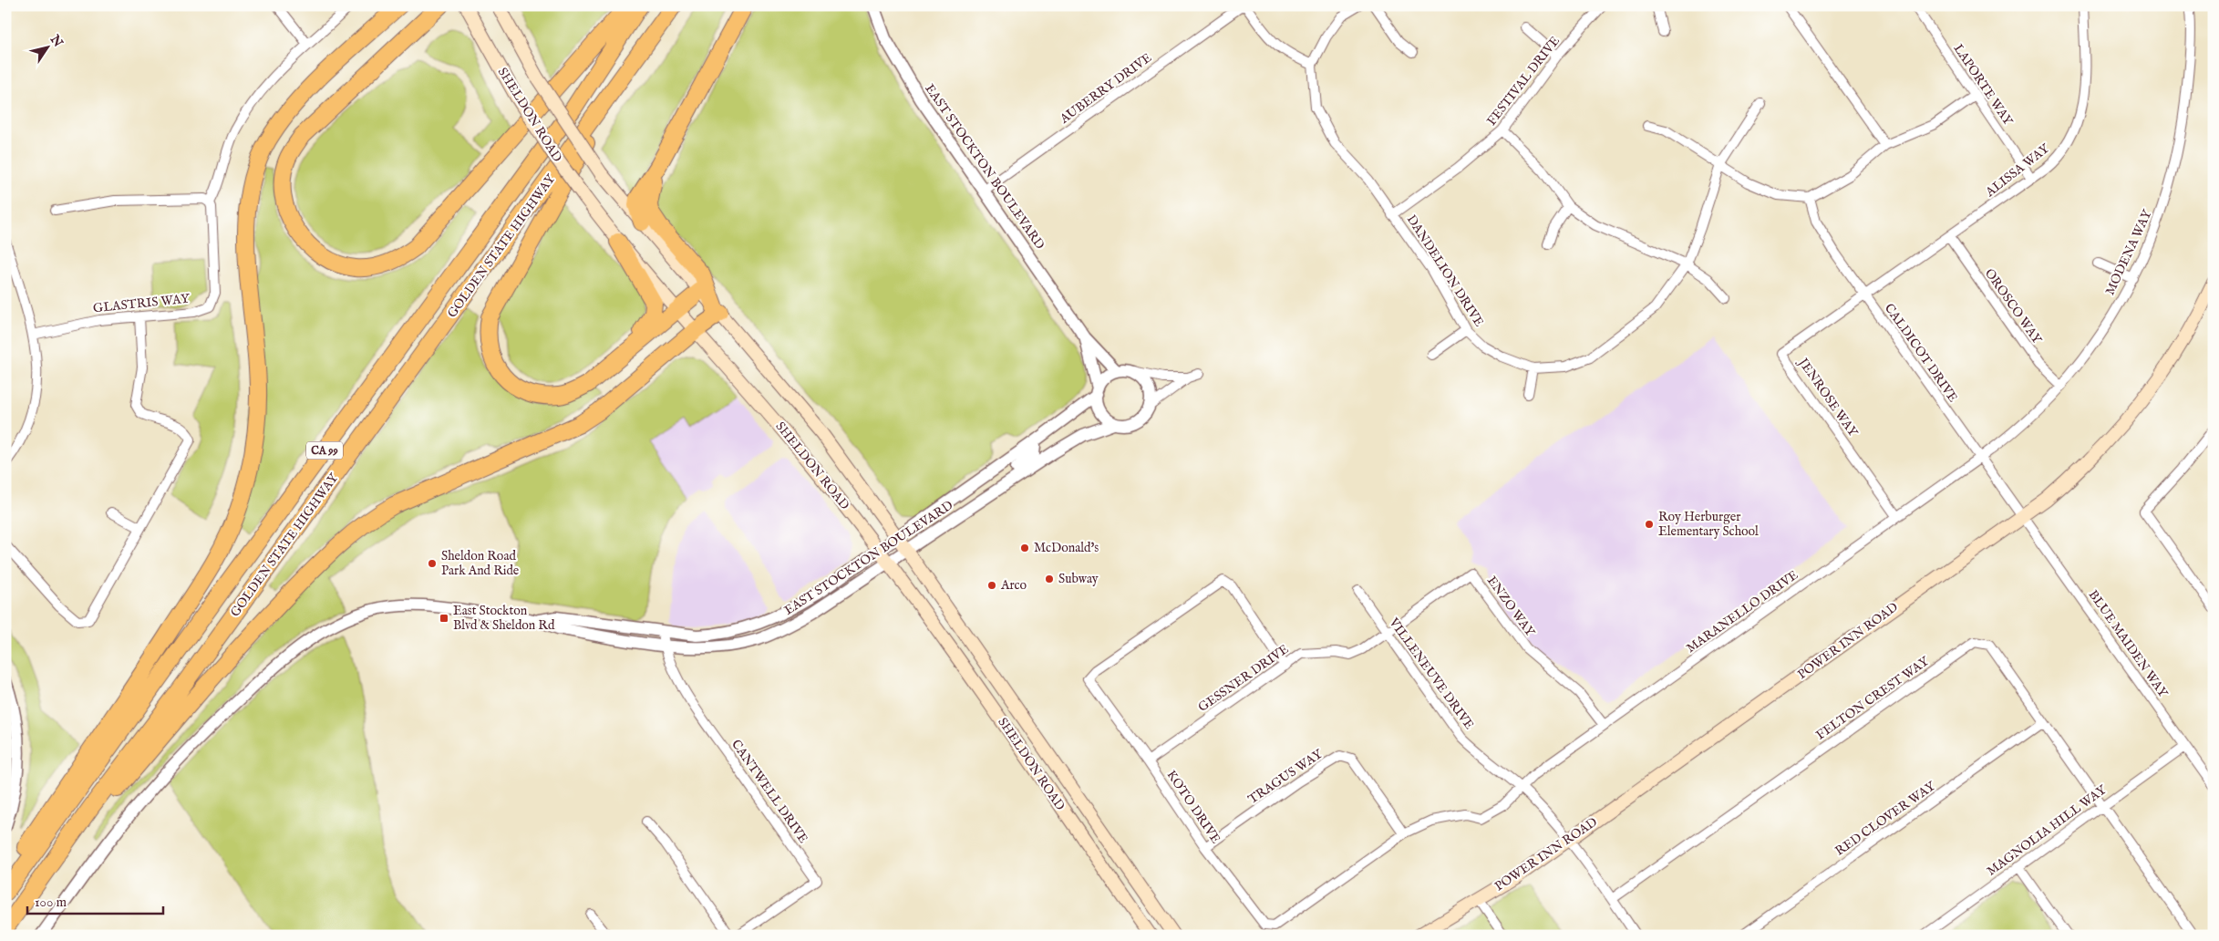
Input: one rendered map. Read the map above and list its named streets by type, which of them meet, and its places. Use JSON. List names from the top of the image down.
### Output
{
  "streets": {
    "highway": ["GOLDEN STATE HIGHWAY", "CA 99"],
    "main road": ["SHELDON ROAD", "POWER INN ROAD"],
    "street": [
      "FESTIVAL DRIVE",
      "LAPORTE WAY",
      "AUBERRY DRIVE",
      "EAST STOCKTON BOULEVARD",
      "ALISSA WAY",
      "MODENA WAY",
      "DANDELION DRIVE",
      "GLASTRIS WAY",
      "OROSCO WAY",
      "CALDICOT DRIVE",
      "JENROSE WAY",
      "ENZO WAY",
      "MARANELLO DRIVE",
      "BLUE MAIDEN WAY",
      "VILLENEUVE DRIVE",
      "GESSNER DRIVE",
      "FELTON CREST WAY",
      "TRAGUS WAY",
      "CANTWELL DRIVE",
      "KOTO DRIVE",
      "RED CLOVER WAY",
      "MAGNOLIA HILL WAY"
    ]
  },
  "crossings": [
    ["FESTIVAL DRIVE", "DANDELION DRIVE"],
    ["LAPORTE WAY", "ALISSA WAY"],
    ["AUBERRY DRIVE", "EAST STOCKTON BOULEVARD"],
    ["SHELDON ROAD", "EAST STOCKTON BOULEVARD"],
    ["EAST STOCKTON BOULEVARD", "CANTWELL DRIVE"],
    ["ALISSA WAY", "OROSCO WAY"],
    ["ALISSA WAY", "CALDICOT DRIVE"],
    ["ALISSA WAY", "JENROSE WAY"],
    ["MODENA WAY", "OROSCO WAY"],
    ["MODENA WAY", "CALDICOT DRIVE"],
    ["MODENA WAY", "MARANELLO DRIVE"],
    ["CALDICOT DRIVE", "JENROSE WAY"],
    ["CALDICOT DRIVE", "MARANELLO DRIVE"],
    ["CALDICOT DRIVE", "POWER INN ROAD"],
    ["CALDICOT DRIVE", "BLUE MAIDEN WAY"],
    ["JENROSE WAY", "MARANELLO DRIVE"],
    ["ENZO WAY", "MARANELLO DRIVE"],
    ["ENZO WAY", "VILLENEUVE DRIVE"],
    ["ENZO WAY", "GESSNER DRIVE"],
    ["MARANELLO DRIVE", "VILLENEUVE DRIVE"],
    ["MARANELLO DRIVE", "KOTO DRIVE"],
    ["POWER INN ROAD", "BLUE MAIDEN WAY"],
    ["POWER INN ROAD", "VILLENEUVE DRIVE"],
    ["BLUE MAIDEN WAY", "MAGNOLIA HILL WAY"],
    ["VILLENEUVE DRIVE", "GESSNER DRIVE"],
    ["VILLENEUVE DRIVE", "FELTON CREST WAY"],
    ["VILLENEUVE DRIVE", "KOTO DRIVE"],
    ["GESSNER DRIVE", "KOTO DRIVE"],
    ["FELTON CREST WAY", "RED CLOVER WAY"],
    ["FELTON CREST WAY", "MAGNOLIA HILL WAY"],
    ["TRAGUS WAY", "KOTO DRIVE"]
  ],
  "places": {
    "other": [
      "Roy Herburger Elementary School",
      "McDonald's",
      "Sheldon Road Park And Ride",
      "Subway",
      "Arco"
    ],
    "transit": ["East Stockton Blvd & Sheldon Rd"]
  },
  "scale_bar": "100 m",
  "north": "top right"
}
